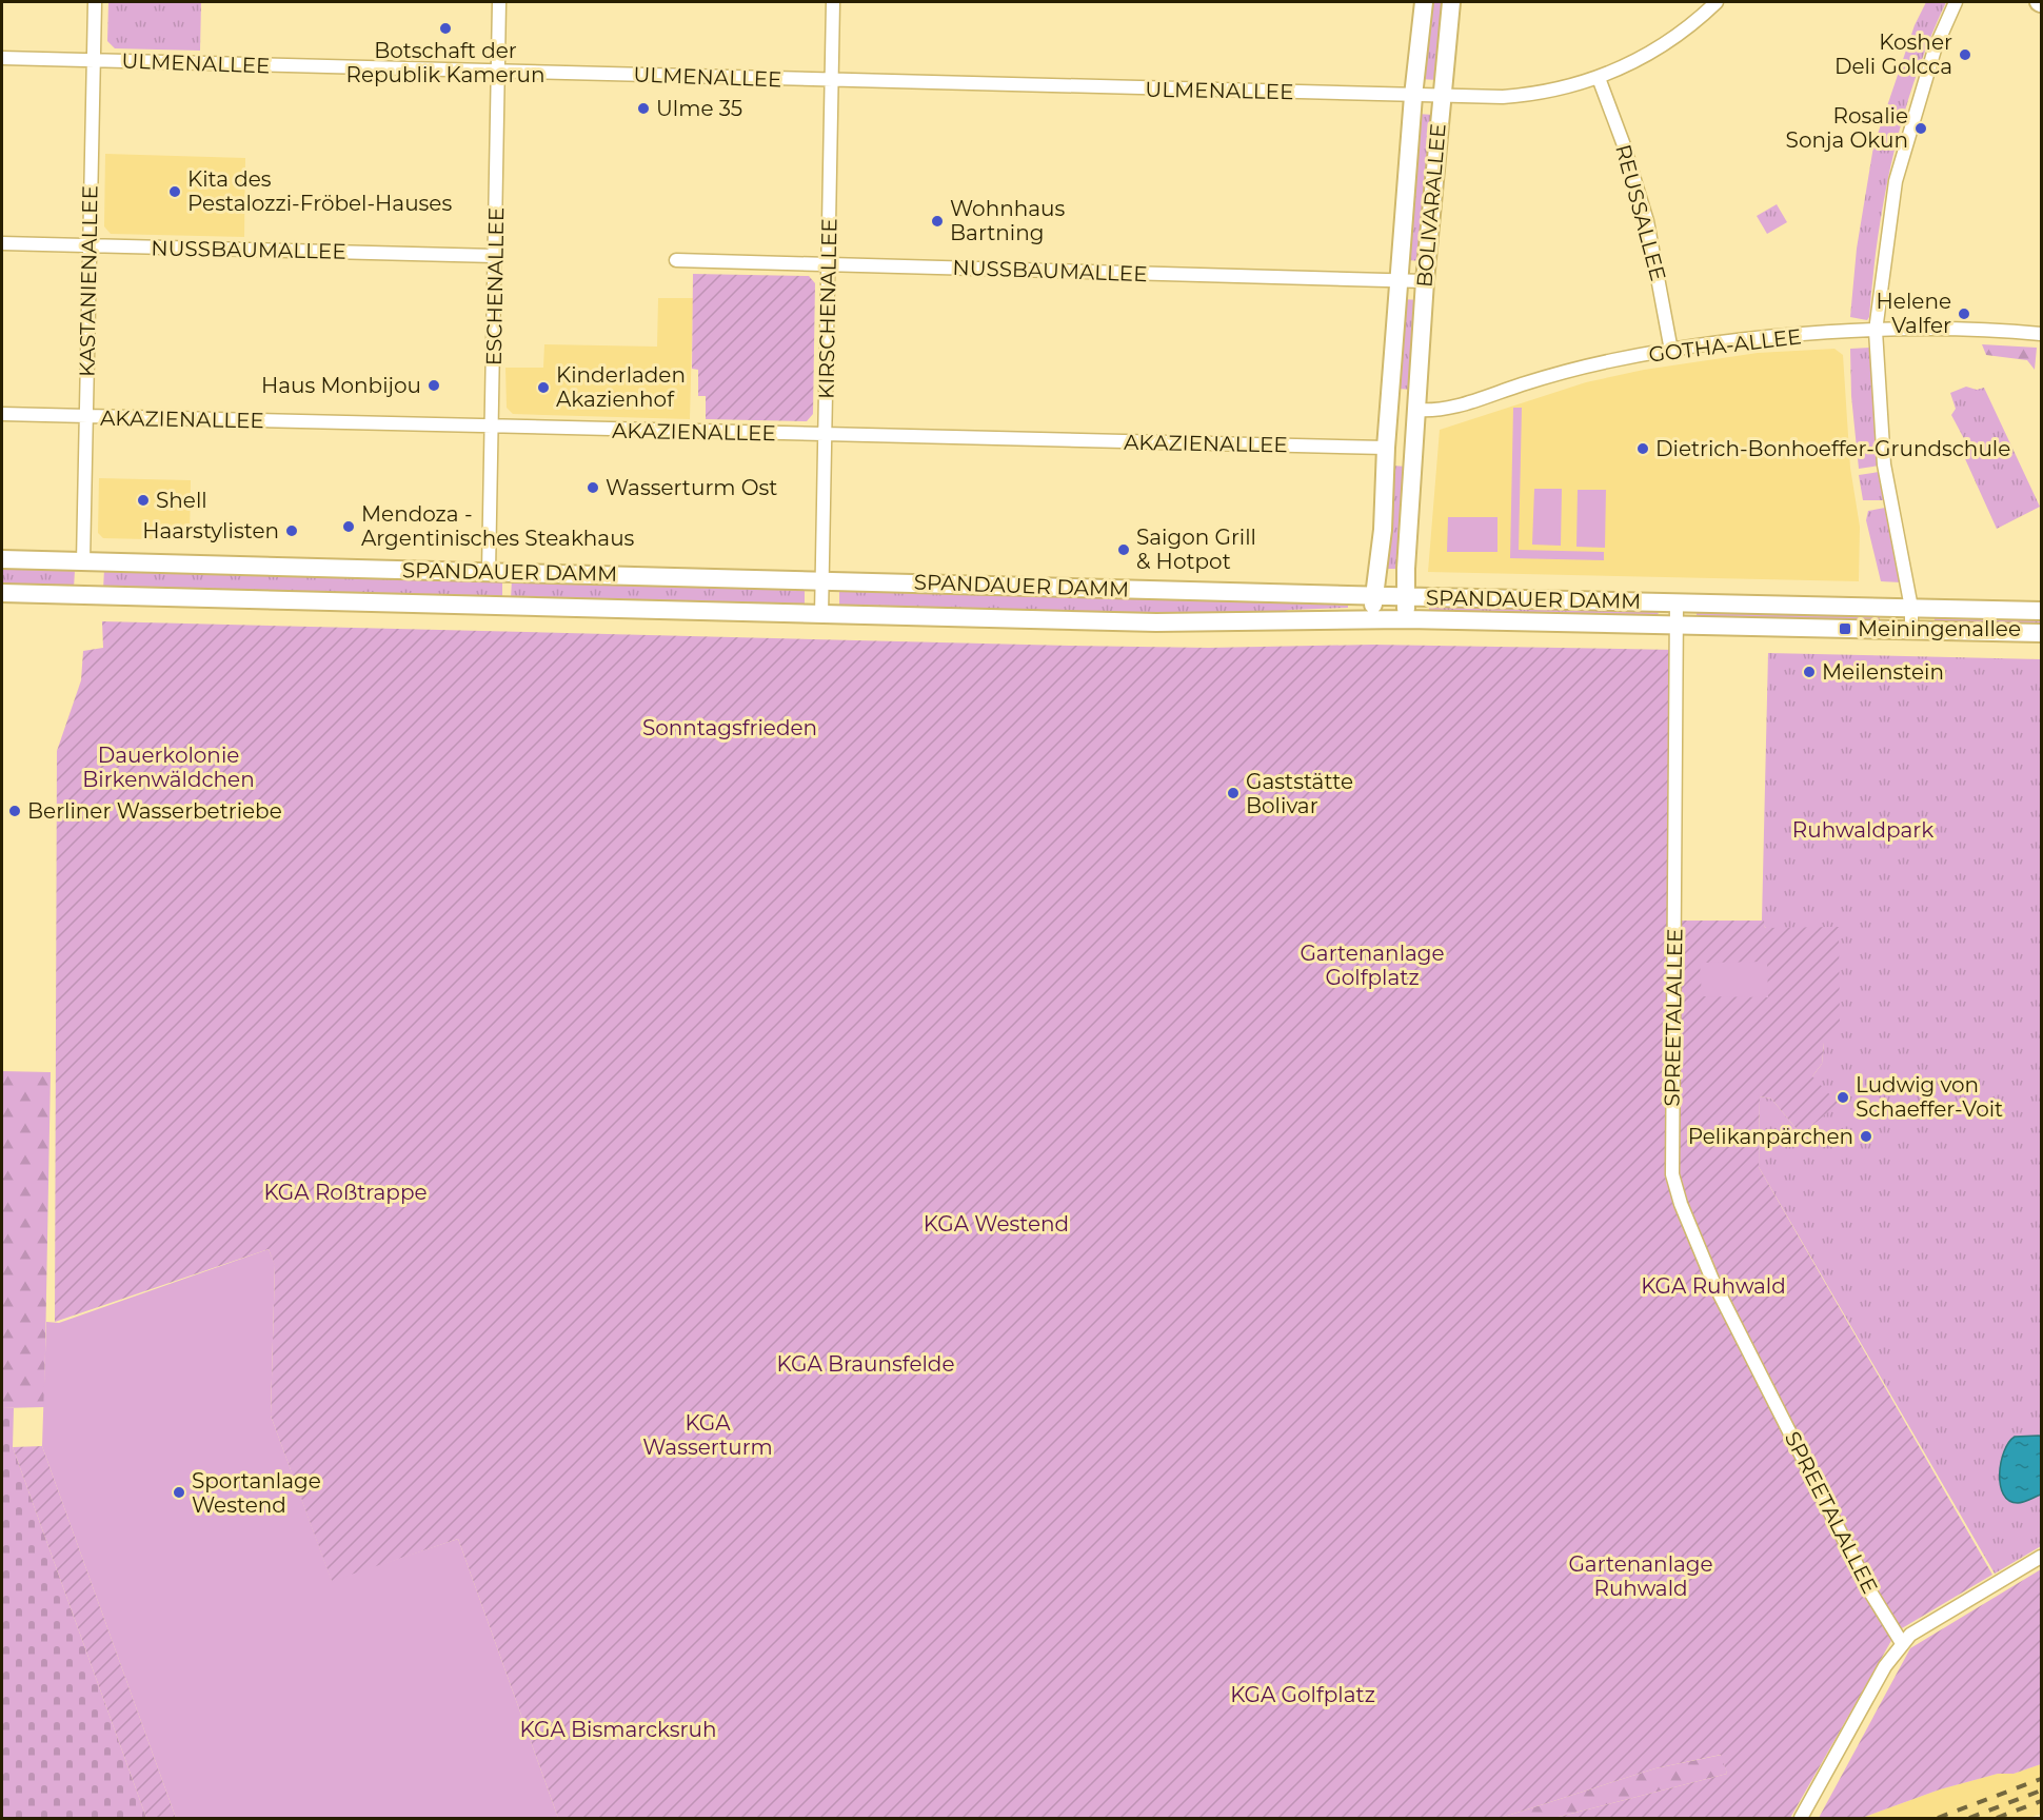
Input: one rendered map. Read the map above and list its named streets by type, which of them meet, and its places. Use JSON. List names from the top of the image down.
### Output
{
  "streets": {
    "main road": ["BOLIVARALLEE", "SPANDAUER DAMM"],
    "street": [
      "ULMENALLEE",
      "REUSSALLEE",
      "NUSSBAUMALLEE",
      "KASTANIENALLEE",
      "ESCHENALLEE",
      "KIRSCHENALLEE",
      "GOTHA-ALLEE",
      "AKAZIENALLEE",
      "SPREETALALLEE"
    ]
  },
  "crossings": [
    ["ULMENALLEE", "BOLIVARALLEE"],
    ["ULMENALLEE", "REUSSALLEE"],
    ["ULMENALLEE", "KASTANIENALLEE"],
    ["ULMENALLEE", "ESCHENALLEE"],
    ["ULMENALLEE", "KIRSCHENALLEE"],
    ["BOLIVARALLEE", "NUSSBAUMALLEE"],
    ["BOLIVARALLEE", "GOTHA-ALLEE"],
    ["BOLIVARALLEE", "AKAZIENALLEE"],
    ["BOLIVARALLEE", "SPANDAUER DAMM"],
    ["REUSSALLEE", "GOTHA-ALLEE"],
    ["NUSSBAUMALLEE", "KASTANIENALLEE"],
    ["NUSSBAUMALLEE", "ESCHENALLEE"],
    ["NUSSBAUMALLEE", "KIRSCHENALLEE"],
    ["KASTANIENALLEE", "AKAZIENALLEE"],
    ["KASTANIENALLEE", "SPANDAUER DAMM"],
    ["ESCHENALLEE", "AKAZIENALLEE"],
    ["ESCHENALLEE", "SPANDAUER DAMM"],
    ["KIRSCHENALLEE", "AKAZIENALLEE"],
    ["KIRSCHENALLEE", "SPANDAUER DAMM"],
    ["SPANDAUER DAMM", "SPREETALALLEE"]
  ],
  "parks": [
    "Sonntagsfrieden",
    "Dauerkolonie Birkenwäldchen",
    "Ruhwaldpark",
    "Gartenanlage Golfplatz",
    "KGA Roßtrappe",
    "KGA Westend",
    "KGA Ruhwald",
    "KGA Braunsfelde",
    "KGA Wasserturm",
    "Gartenanlage Ruhwald",
    "KGA Golfplatz",
    "KGA Bismarcksruh"
  ],
  "places": {
    "other": [
      "Botschaft der Republik Kamerun",
      "Kosher Deli Golcca",
      "Ulme 35",
      "Rosalie Sonja Okun",
      "Kita des Pestalozzi-Fröbel-Hauses",
      "Wohnhaus Bartning",
      "Helene Valfer",
      "Haus Monbijou",
      "Kinderladen Akazienhof",
      "Dietrich-Bonhoeffer-Grundschule",
      "Wasserturm Ost",
      "Shell",
      "Mendoza - Argentinisches Steakhaus",
      "Haarstylisten",
      "Saigon Grill & Hotpot",
      "Meilenstein",
      "Gaststätte Bolivar",
      "Berliner Wasserbetriebe",
      "Ludwig von Schaeffer-Voit",
      "Pelikanpärchen",
      "Sportanlage Westend"
    ],
    "transit": ["Meiningenallee"]
  }
}
